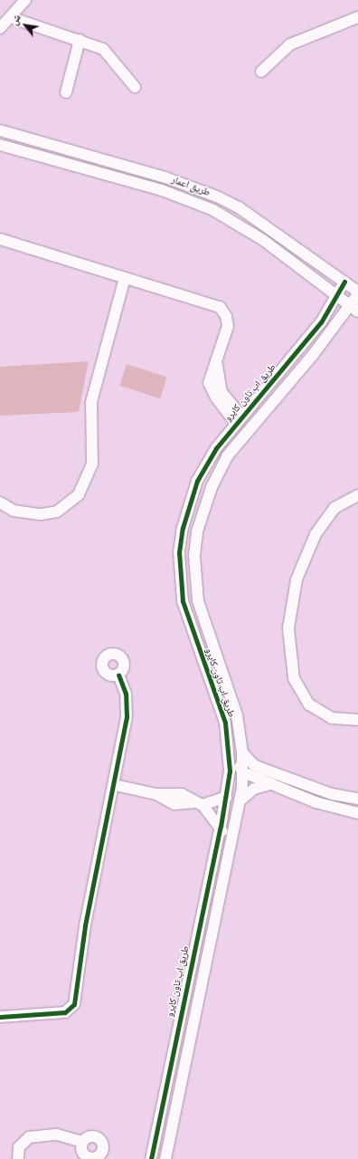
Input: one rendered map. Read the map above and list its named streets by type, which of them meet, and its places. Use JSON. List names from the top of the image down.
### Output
{
  "streets": {
    "street": ["طريق اعمار", "طريق اب تاون كايرو"]
  },
  "crossings": [
    ["طريق اعمار", "طريق اب تاون كايرو"]
  ],
  "north": "top left"
}
